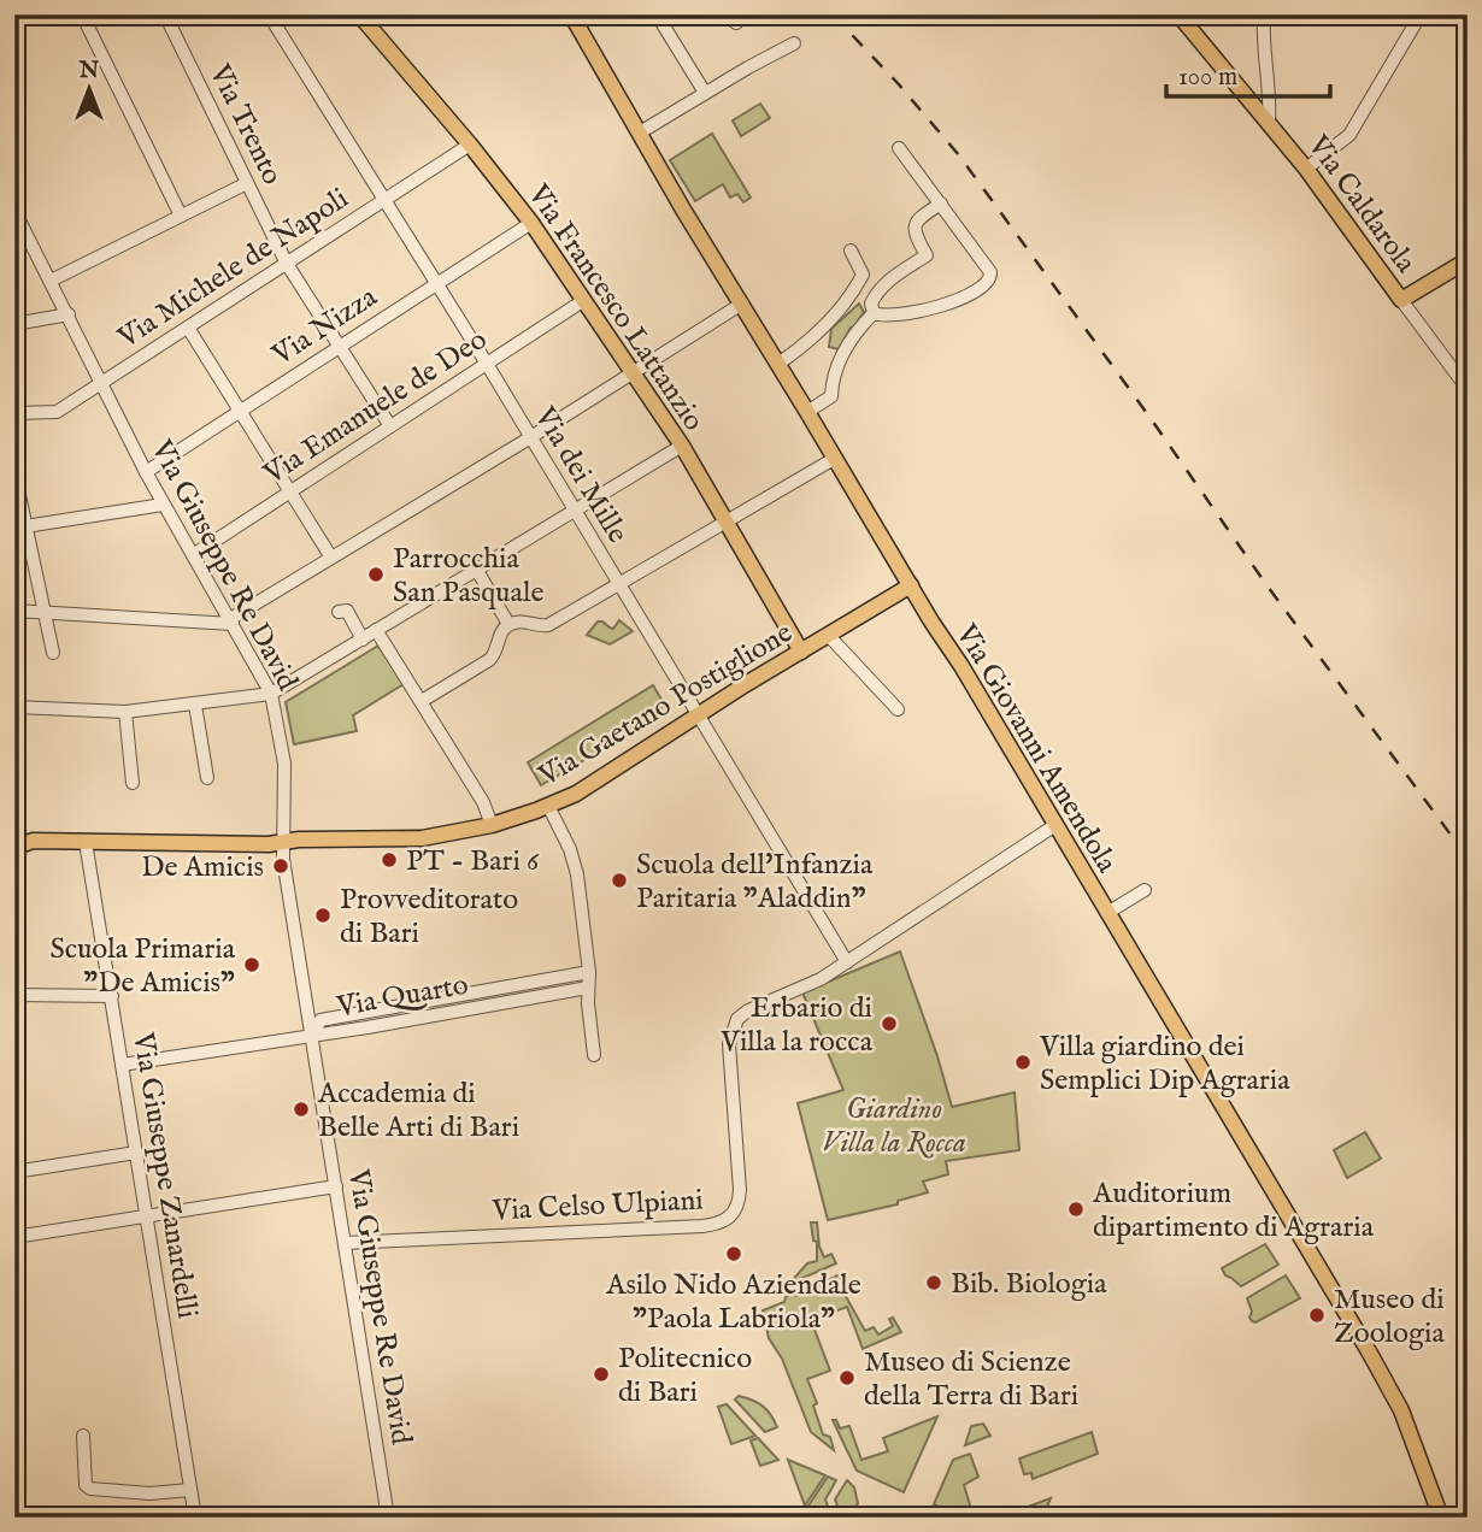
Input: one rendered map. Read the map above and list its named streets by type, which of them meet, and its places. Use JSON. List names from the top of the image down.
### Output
{
  "streets": {
    "main road": [
      "Via Caldarola",
      "Via Francesco Lattanzio",
      "Via Gaetano Postiglione",
      "Via Giovanni Amendola"
    ],
    "street": [
      "Via Trento",
      "Via Michele de Napoli",
      "Via Nizza",
      "Via Emanuele de Deo",
      "Via dei Mille",
      "Via Giuseppe Re David",
      "Via Quarto",
      "Via Giuseppe Zanardelli",
      "Via Celso Ulpiani"
    ]
  },
  "crossings": [
    ["Via Trento", "Via Michele de Napoli"],
    ["Via Trento", "Via Nizza"],
    ["Via Trento", "Via Emanuele de Deo"],
    ["Via Michele de Napoli", "Via Francesco Lattanzio"],
    ["Via Michele de Napoli", "Via dei Mille"],
    ["Via Michele de Napoli", "Via Giuseppe Re David"],
    ["Via Francesco Lattanzio", "Via Nizza"],
    ["Via Francesco Lattanzio", "Via Emanuele de Deo"],
    ["Via Francesco Lattanzio", "Via Gaetano Postiglione"],
    ["Via Nizza", "Via dei Mille"],
    ["Via Nizza", "Via Giuseppe Re David"],
    ["Via Emanuele de Deo", "Via dei Mille"],
    ["Via Emanuele de Deo", "Via Giuseppe Re David"],
    ["Via dei Mille", "Via Gaetano Postiglione"],
    ["Via dei Mille", "Via Celso Ulpiani"],
    ["Via Giuseppe Re David", "Via Gaetano Postiglione"],
    ["Via Giuseppe Re David", "Via Quarto"],
    ["Via Giuseppe Re David", "Via Celso Ulpiani"],
    ["Via Gaetano Postiglione", "Via Giovanni Amendola"],
    ["Via Gaetano Postiglione", "Via Giuseppe Zanardelli"],
    ["Via Giovanni Amendola", "Via Celso Ulpiani"]
  ],
  "parks": ["Giardino Villa la Rocca"],
  "places": [
    "Parrocchia San Pasquale",
    "PT - Bari 6",
    "De Amicis",
    "Scuola dell'Infanzia Paritaria \"Aladdin\"",
    "Provveditorato di Bari",
    "Scuola Primaria \"De Amicis\"",
    "Erbario di Villa la rocca",
    "Villa giardino dei Semplici Dip Agraria",
    "Accademia di Belle Arti di Bari",
    "Auditorium dipartimento di Agraria",
    "Asilo Nido Aziendale \"Paola Labriola\"",
    "Bib. Biologia",
    "Museo di Zoologia",
    "Politecnico di Bari",
    "Museo di Scienze della Terra di Bari"
  ],
  "scale_bar": "100 m",
  "north": "top"
}
